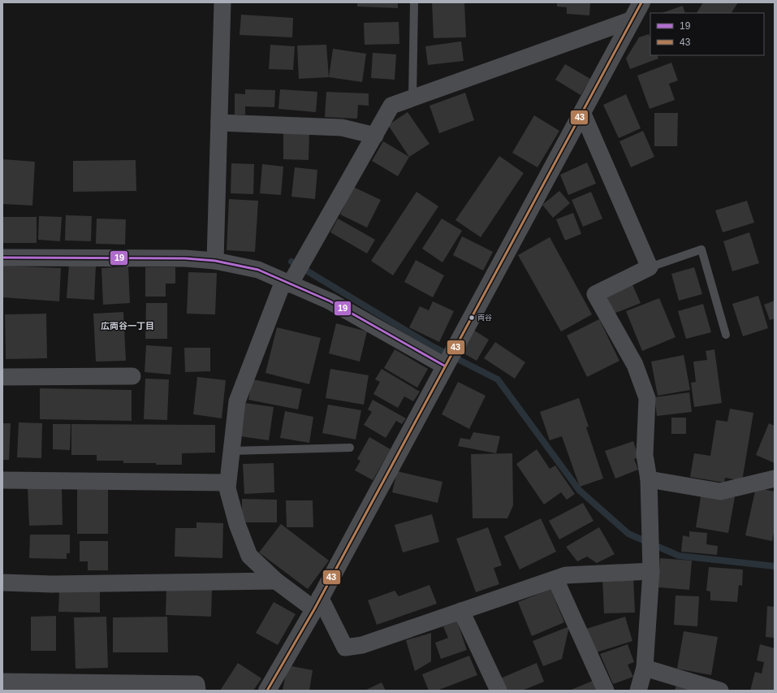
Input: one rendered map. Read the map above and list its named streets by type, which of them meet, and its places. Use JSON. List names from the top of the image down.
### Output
{
  "districts": ["広両谷一丁目"],
  "places": ["両谷"],
  "lines": ["transit line 43", "transit line 19"],
  "legend": ["19", "43"]
}
